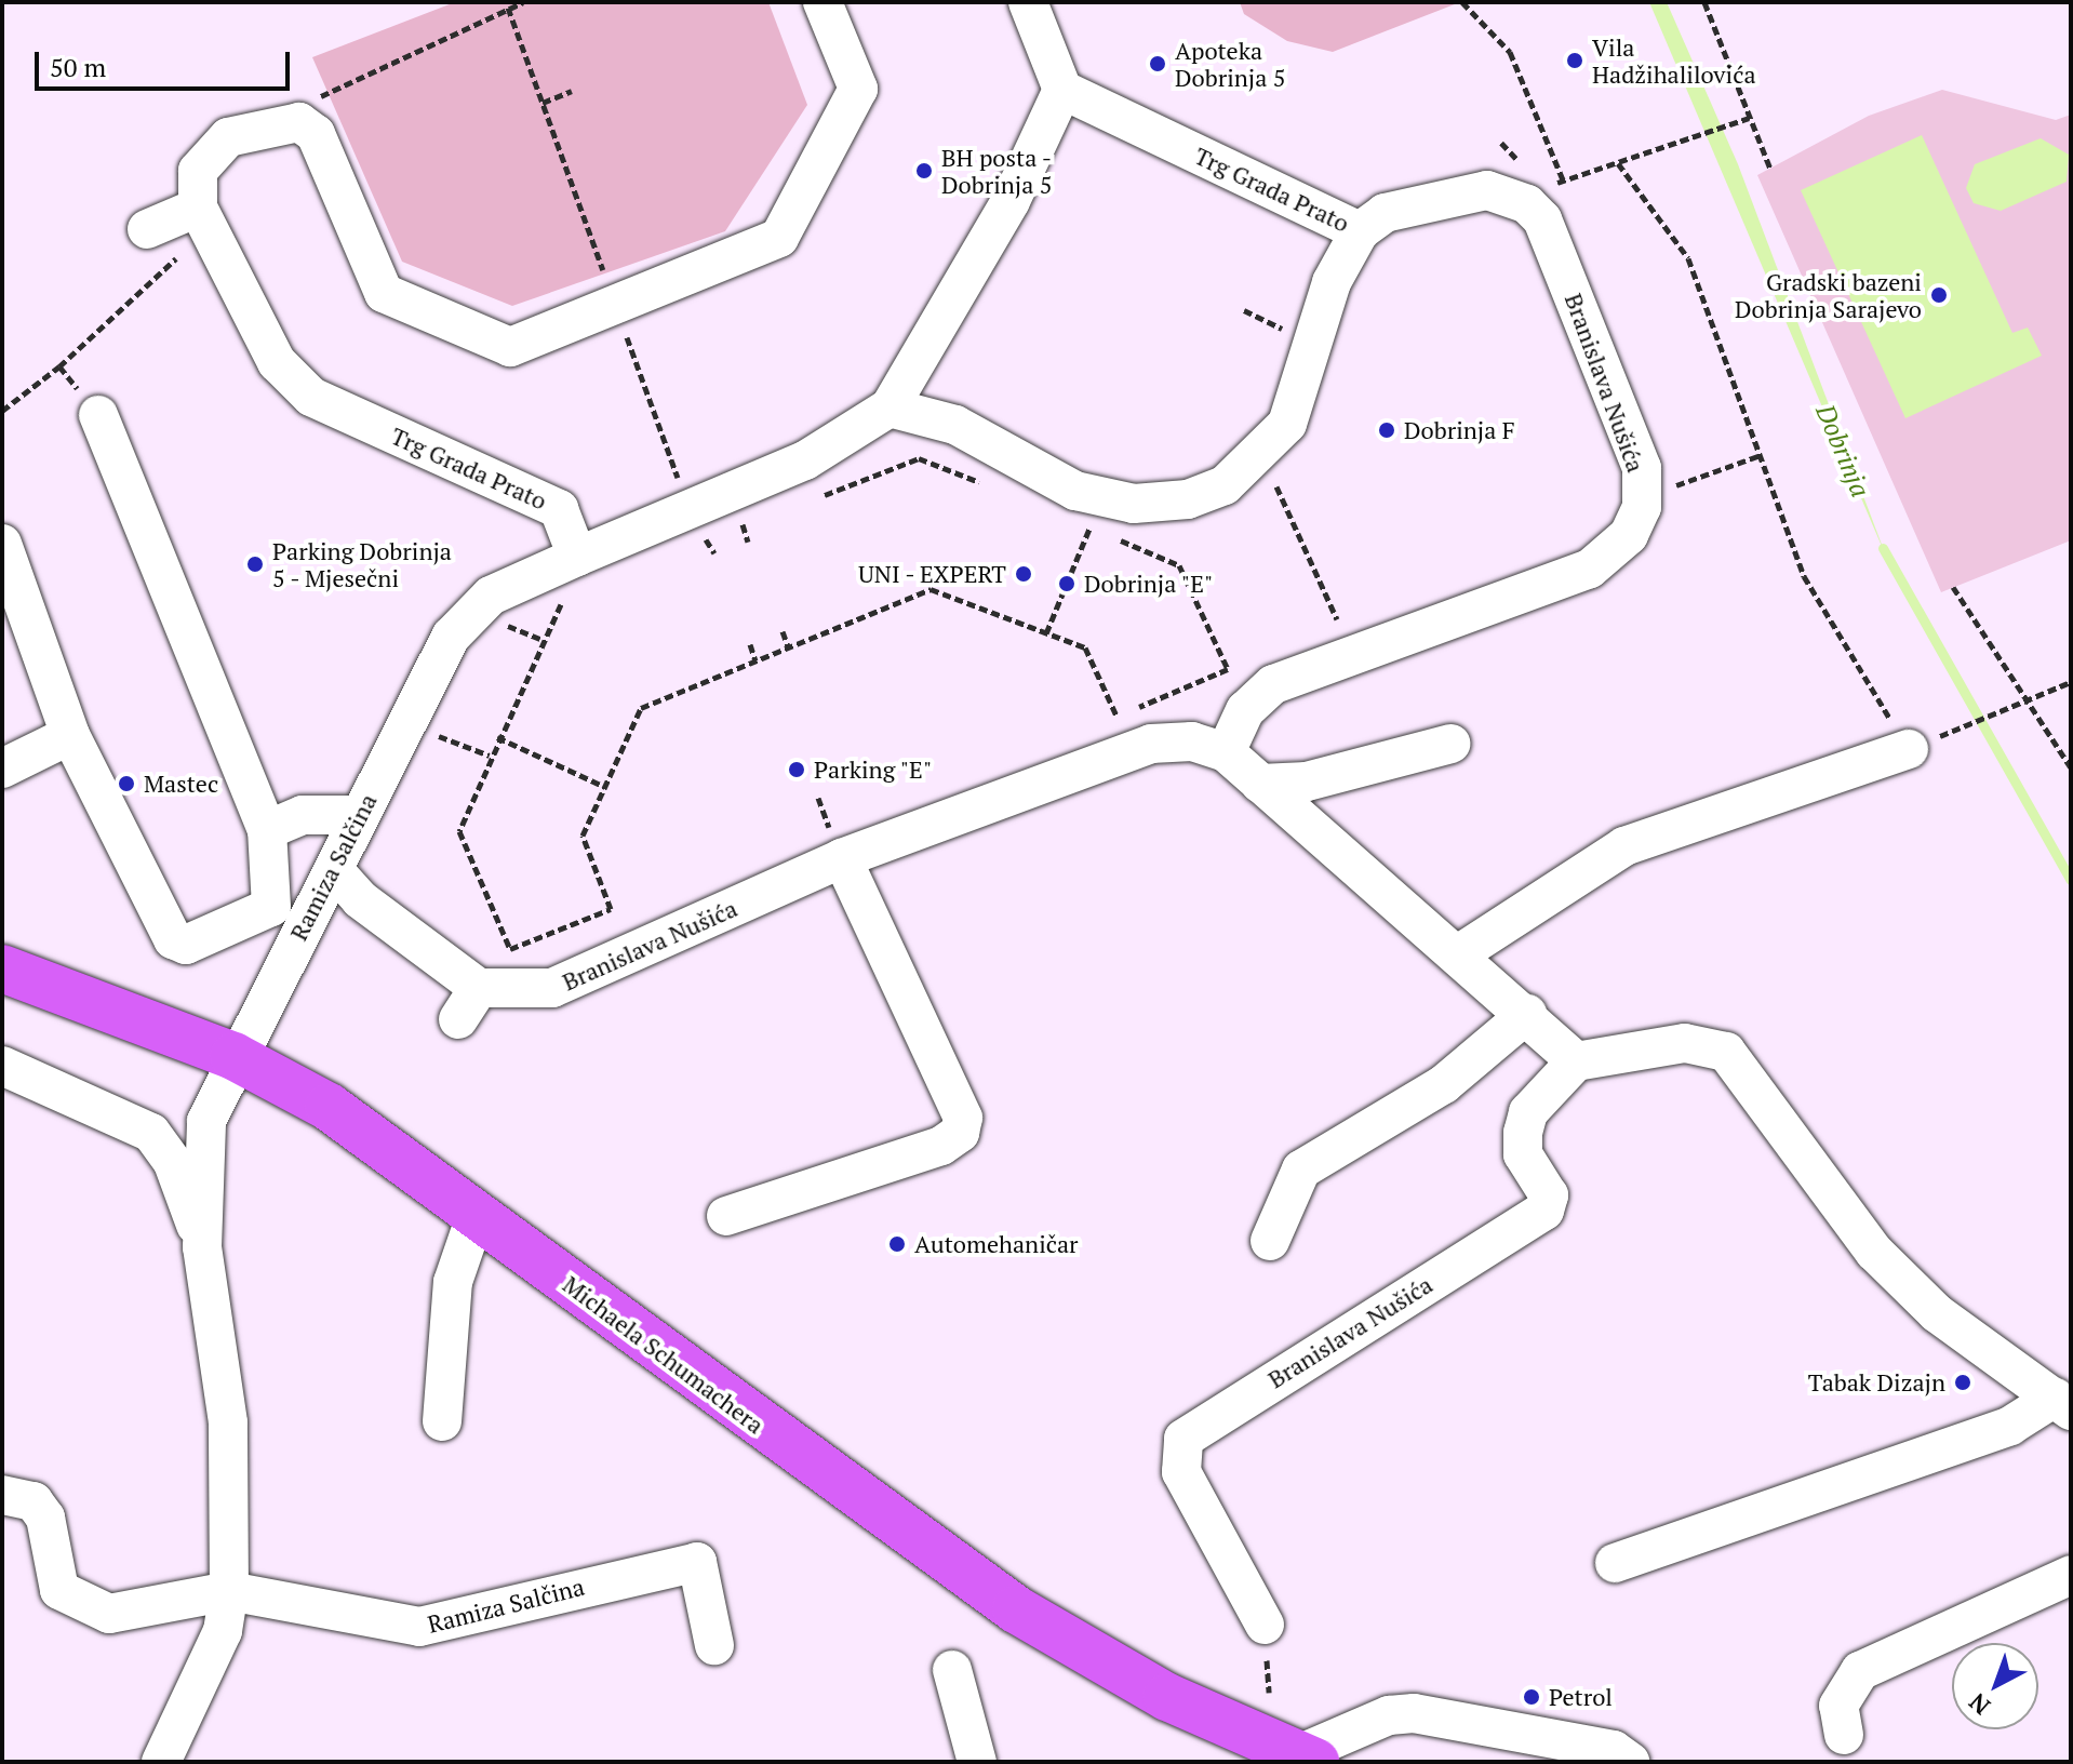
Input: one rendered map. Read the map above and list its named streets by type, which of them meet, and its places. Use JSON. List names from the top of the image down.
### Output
{
  "streets": {
    "main road": ["Michaela Schumachera"],
    "street": ["Trg Grada Prato", "Branislava Nušića", "Ramiza Salčina"]
  },
  "crossings": [
    ["Trg Grada Prato", "Branislava Nušića"],
    ["Trg Grada Prato", "Ramiza Salčina"],
    ["Branislava Nušića", "Ramiza Salčina"],
    ["Ramiza Salčina", "Michaela Schumachera"]
  ],
  "water": ["Dobrinja"],
  "places": [
    "Vila Hadžihalilovića",
    "Apoteka Dobrinja 5",
    "BH posta - Dobrinja 5",
    "Gradski bazeni Dobrinja Sarajevo",
    "Dobrinja F",
    "Parking Dobrinja 5 - Mjesečni",
    "UNI - EXPERT",
    "Dobrinja \"E\"",
    "Parking \"E\"",
    "Mastec",
    "Automehaničar",
    "Tabak Dizajn",
    "Petrol"
  ],
  "scale_bar": "50 m",
  "north": "bottom left"
}
